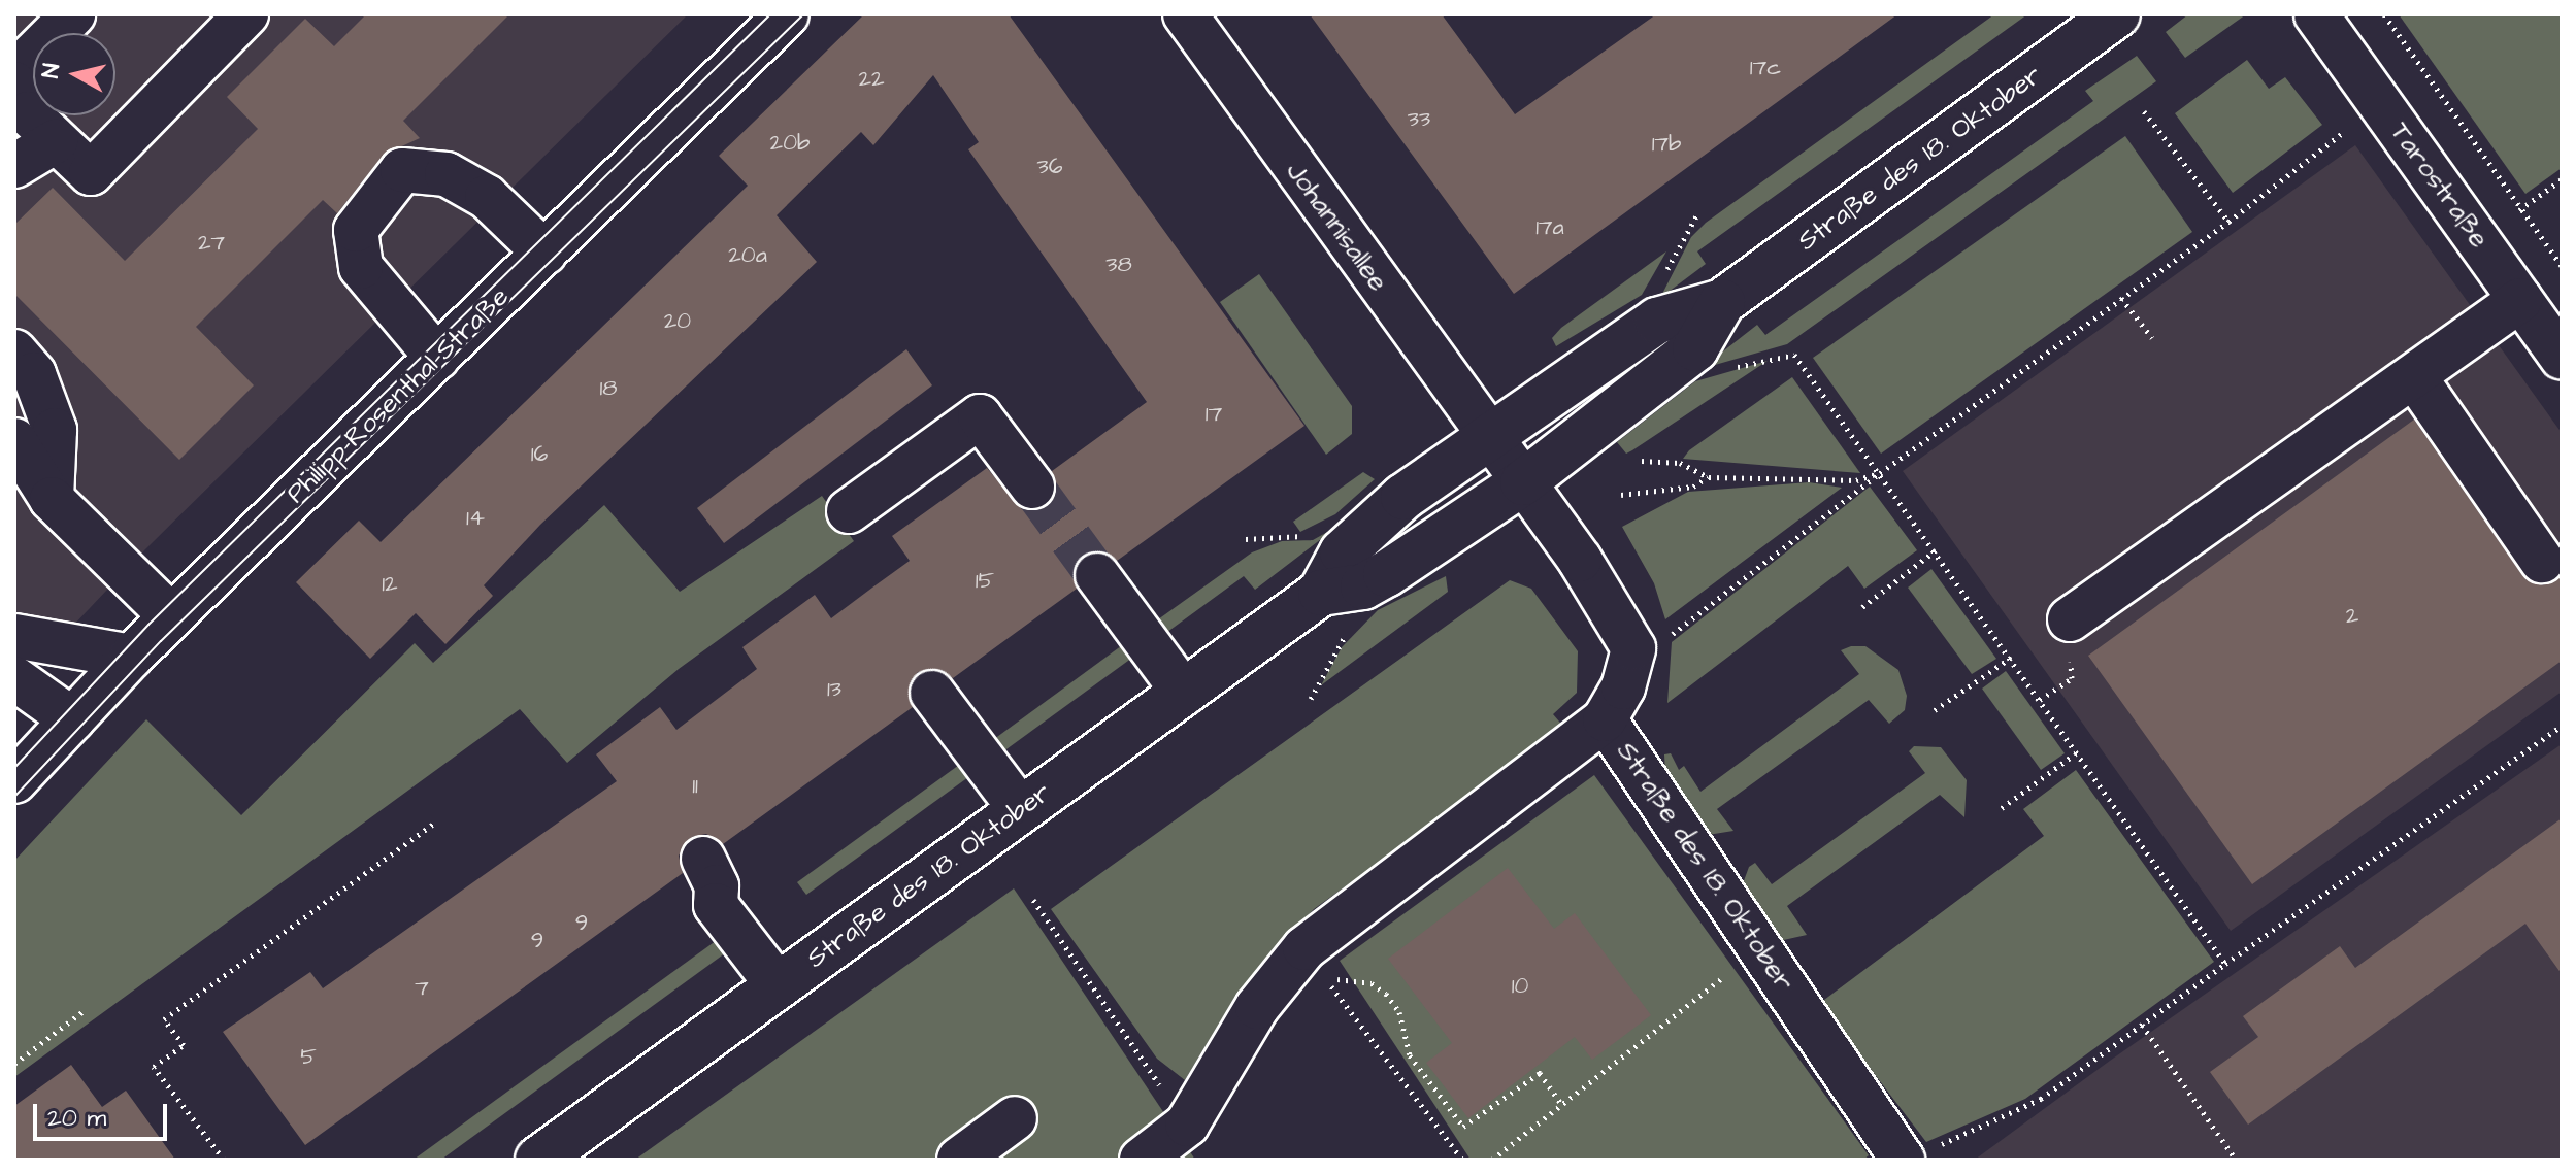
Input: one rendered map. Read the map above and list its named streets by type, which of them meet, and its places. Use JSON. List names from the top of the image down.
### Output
{
  "streets": {
    "main road": ["Straße des 18. Oktober"],
    "street": ["Tarostraße", "Johannisallee", "Philipp-Rosenthal-Straße"]
  },
  "crossings": [
    ["Straße des 18. Oktober", "Johannisallee"]
  ],
  "house_numbers": [
    "17c",
    "22",
    "33",
    "20b",
    "17b",
    "36",
    "17a",
    "27",
    "20a",
    "38",
    "20",
    "18",
    "17",
    "16",
    "14",
    "15",
    "12",
    "2",
    "13",
    "11",
    "9",
    "9",
    "10",
    "7",
    "5"
  ],
  "scale_bar": "20 m",
  "north": "left"
}
